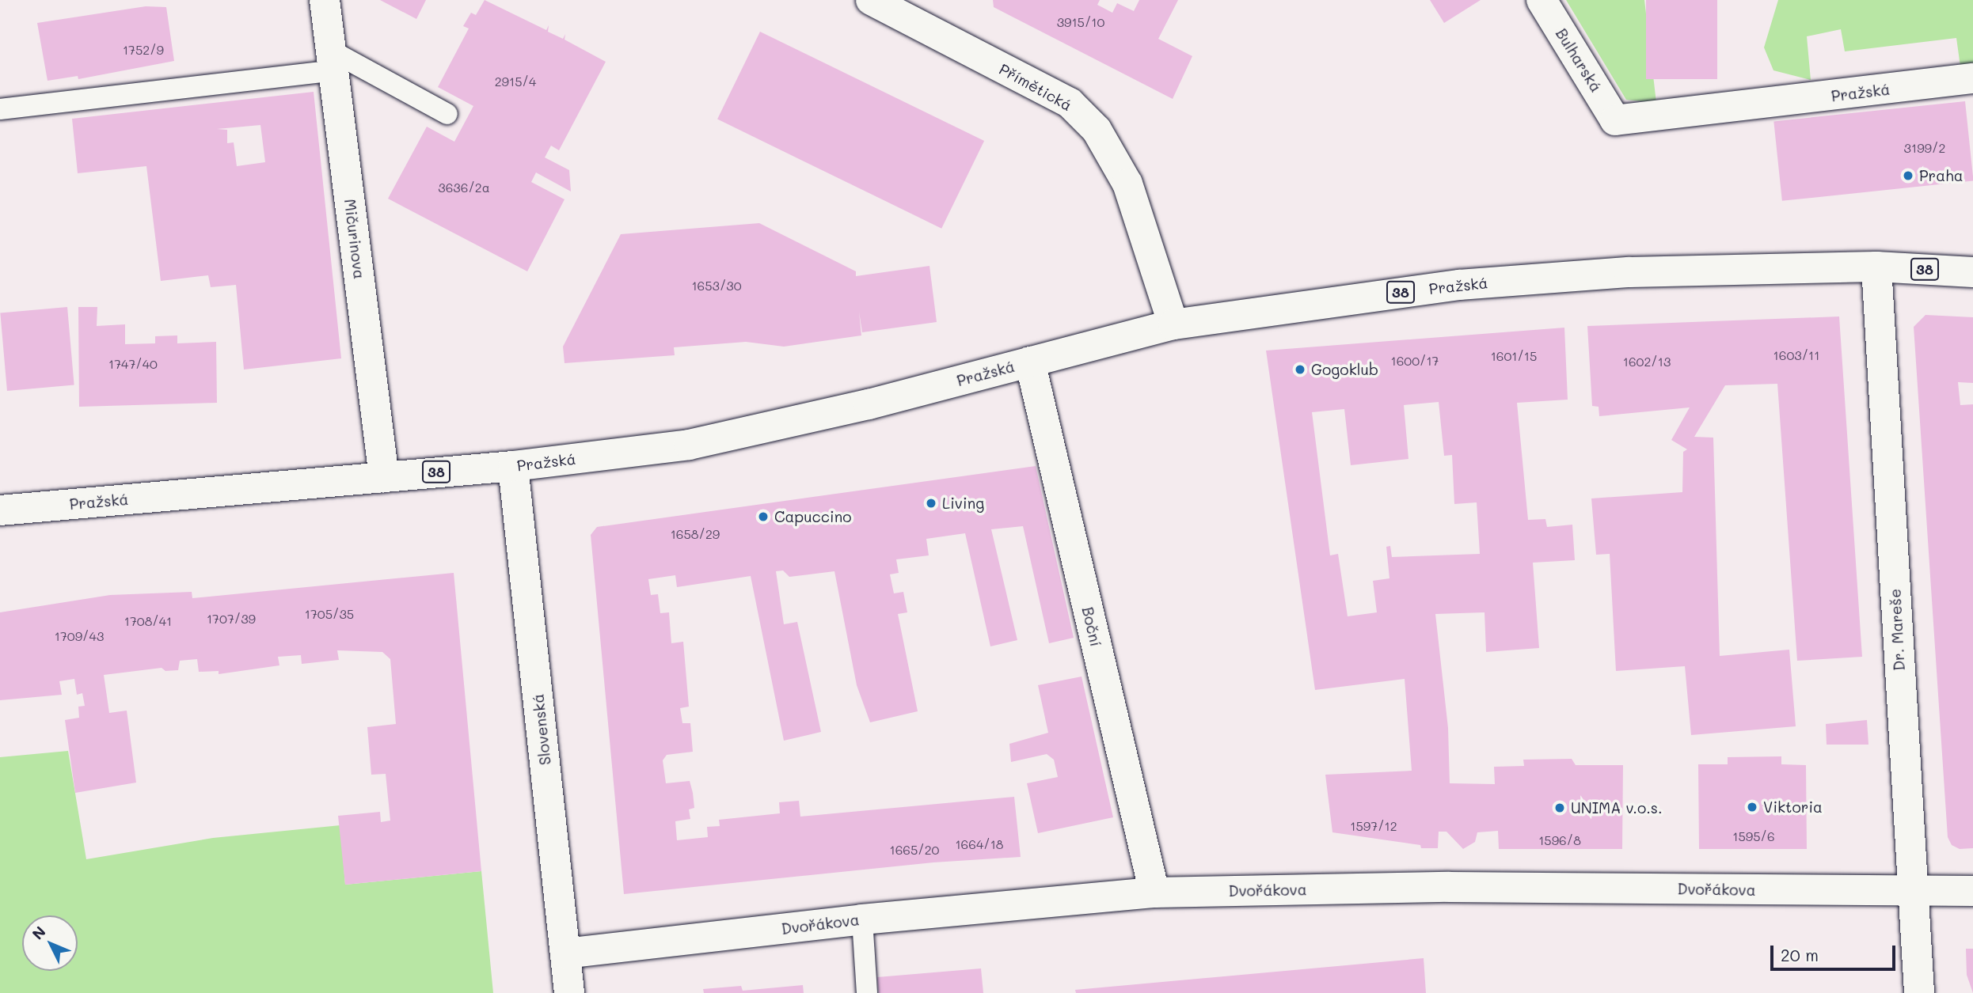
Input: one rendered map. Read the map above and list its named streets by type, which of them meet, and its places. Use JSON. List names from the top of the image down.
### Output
{
  "streets": {
    "street": [
      "Bulharská",
      "Přímětická",
      "Pražská",
      "Mičurinova",
      "38",
      "Boční",
      "Dr. Mareše",
      "Slovenská",
      "Dvořákova"
    ]
  },
  "crossings": [
    ["Bulharská", "Pražská"],
    ["Přímětická", "Pražská"],
    ["Pražská", "Mičurinova"],
    ["Pražská", "Boční"],
    ["Pražská", "Dr. Mareše"],
    ["Pražská", "Slovenská"],
    ["Boční", "Dvořákova"],
    ["Dr. Mareše", "Dvořákova"],
    ["Slovenská", "Dvořákova"]
  ],
  "places": [
    "Praha",
    "Gogoklub",
    "Living",
    "Capuccino",
    "Viktoria",
    "UNIMA v.o.s."
  ],
  "house_numbers": [
    "3915/10",
    "1752/9",
    "2915/4",
    "3199/2",
    "3636/2a",
    "1653/30",
    "1603/11",
    "1601/15",
    "1600/17",
    "1602/13",
    "1747/40",
    "1658/29",
    "1705/35",
    "1707/39",
    "1708/41",
    "1709/43",
    "1597/12",
    "1595/6",
    "1596/8",
    "1664/18",
    "1665/20"
  ],
  "scale_bar": "20 m",
  "north": "top left"
}
